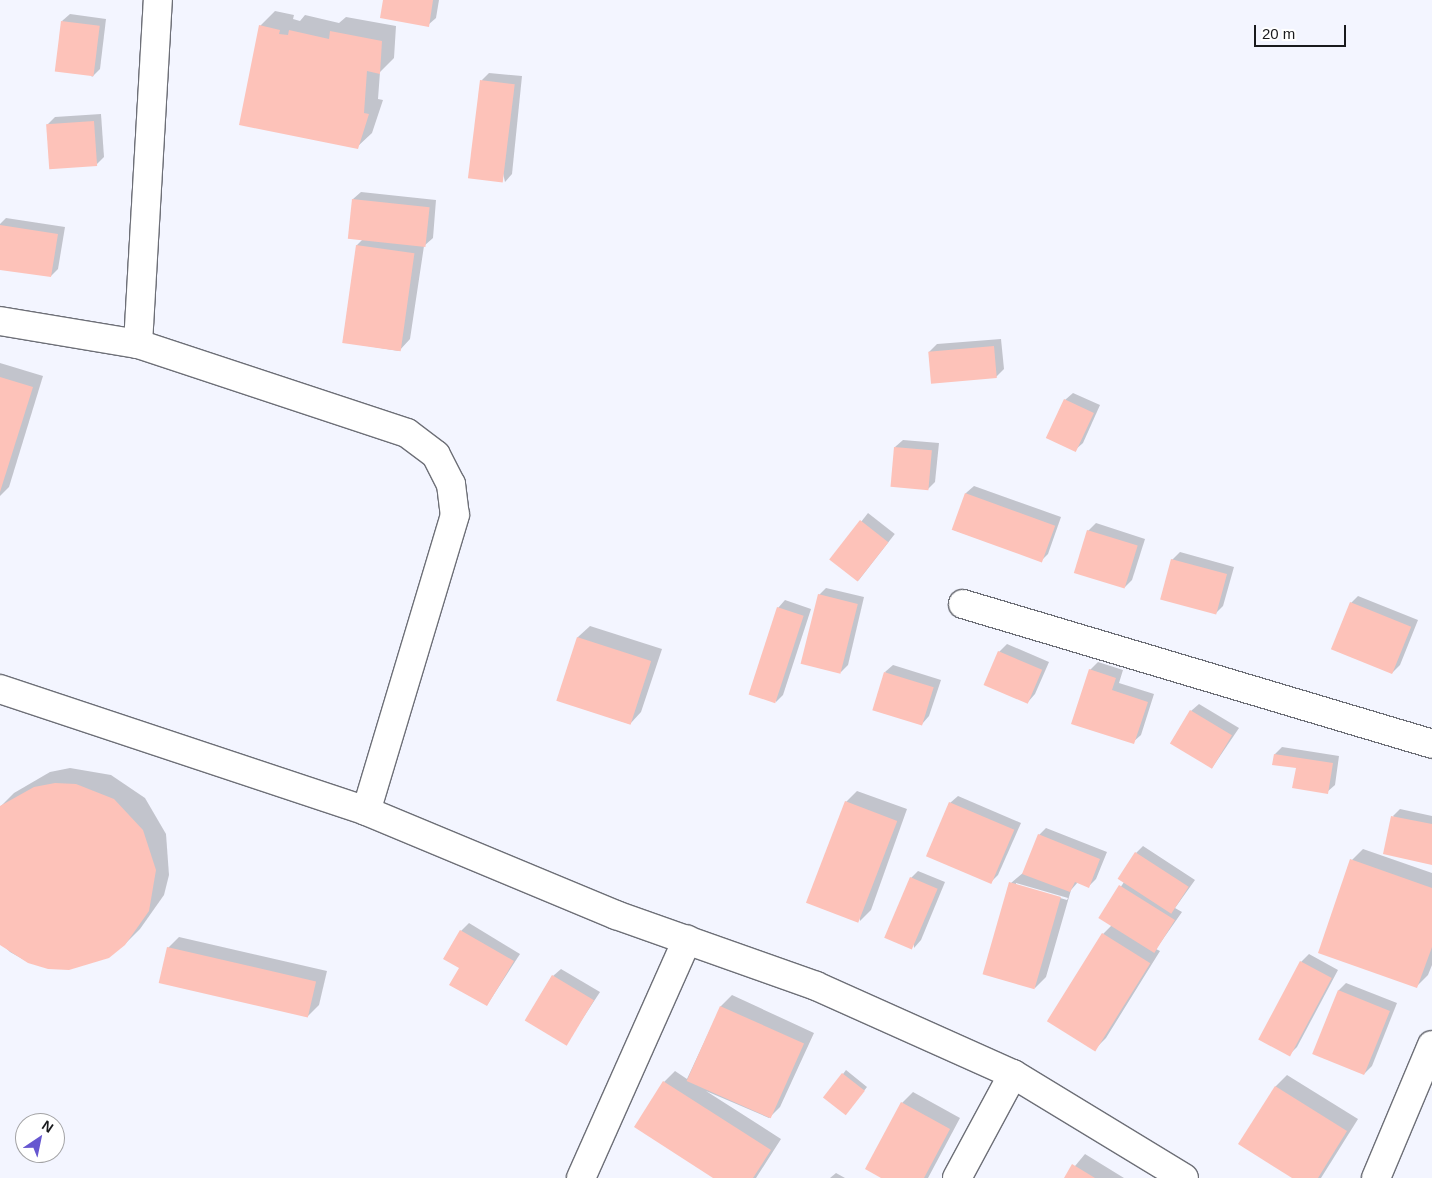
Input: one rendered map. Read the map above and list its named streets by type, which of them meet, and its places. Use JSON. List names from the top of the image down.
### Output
{
  "scale_bar": "20 m",
  "north": "top right"
}
